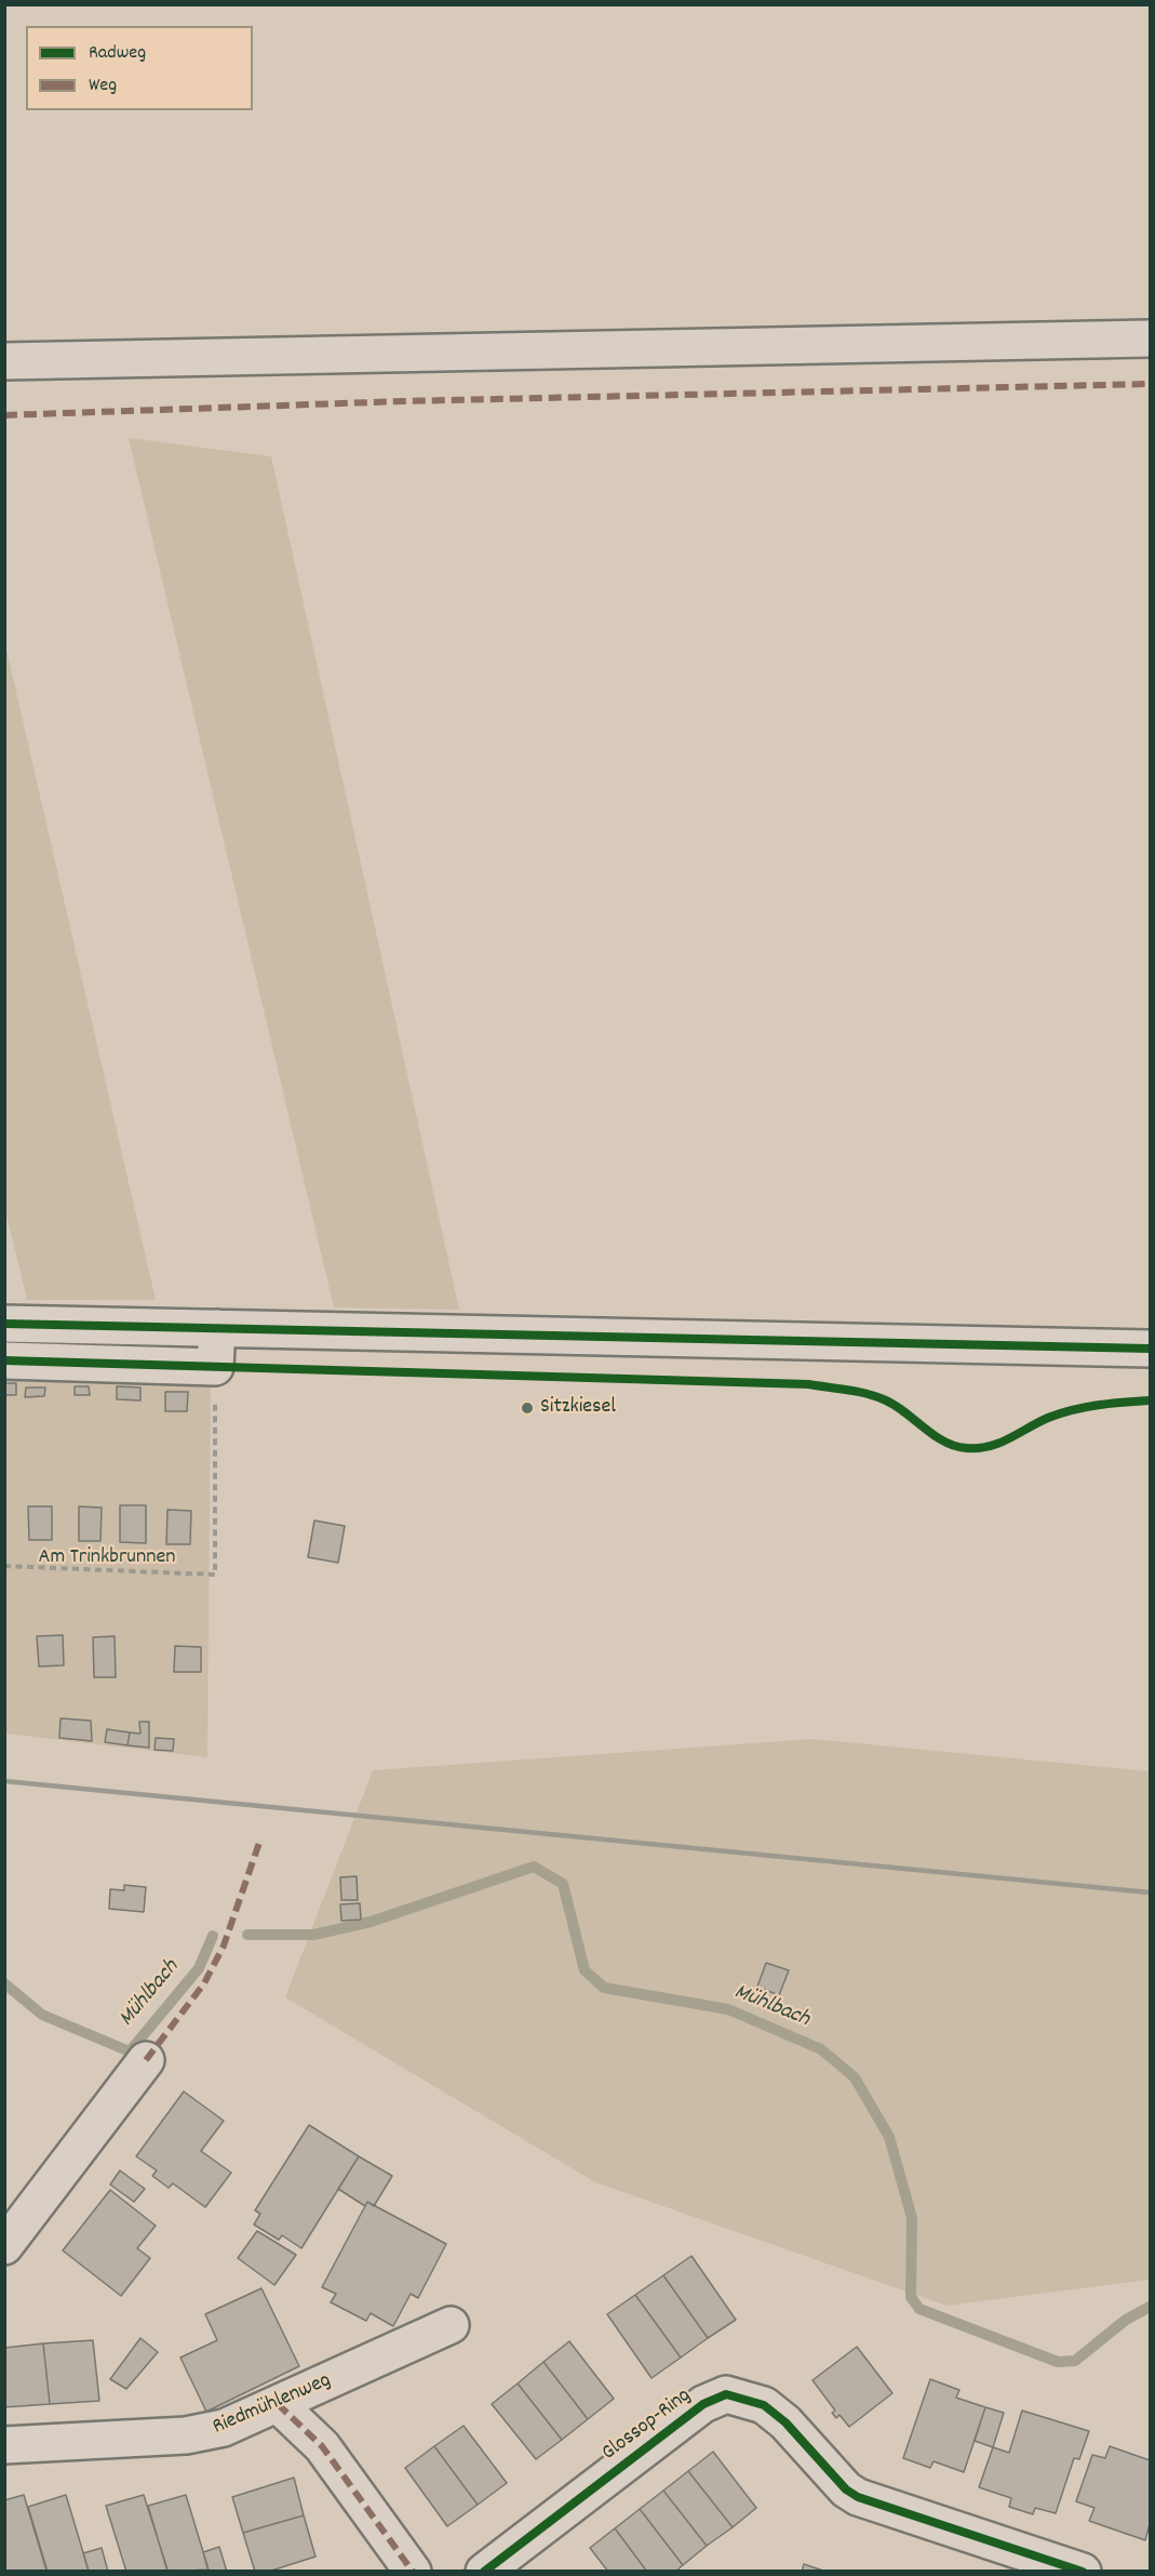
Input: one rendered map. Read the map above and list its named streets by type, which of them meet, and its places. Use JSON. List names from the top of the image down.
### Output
{
  "streets": {
    "street": ["Riedmühlenweg", "Glossop-Ring"]
  },
  "water": ["Mühlbach"],
  "parks": ["Am Trinkbrunnen"],
  "places": ["Sitzkiesel"],
  "legend": ["Radweg", "Weg"]
}
